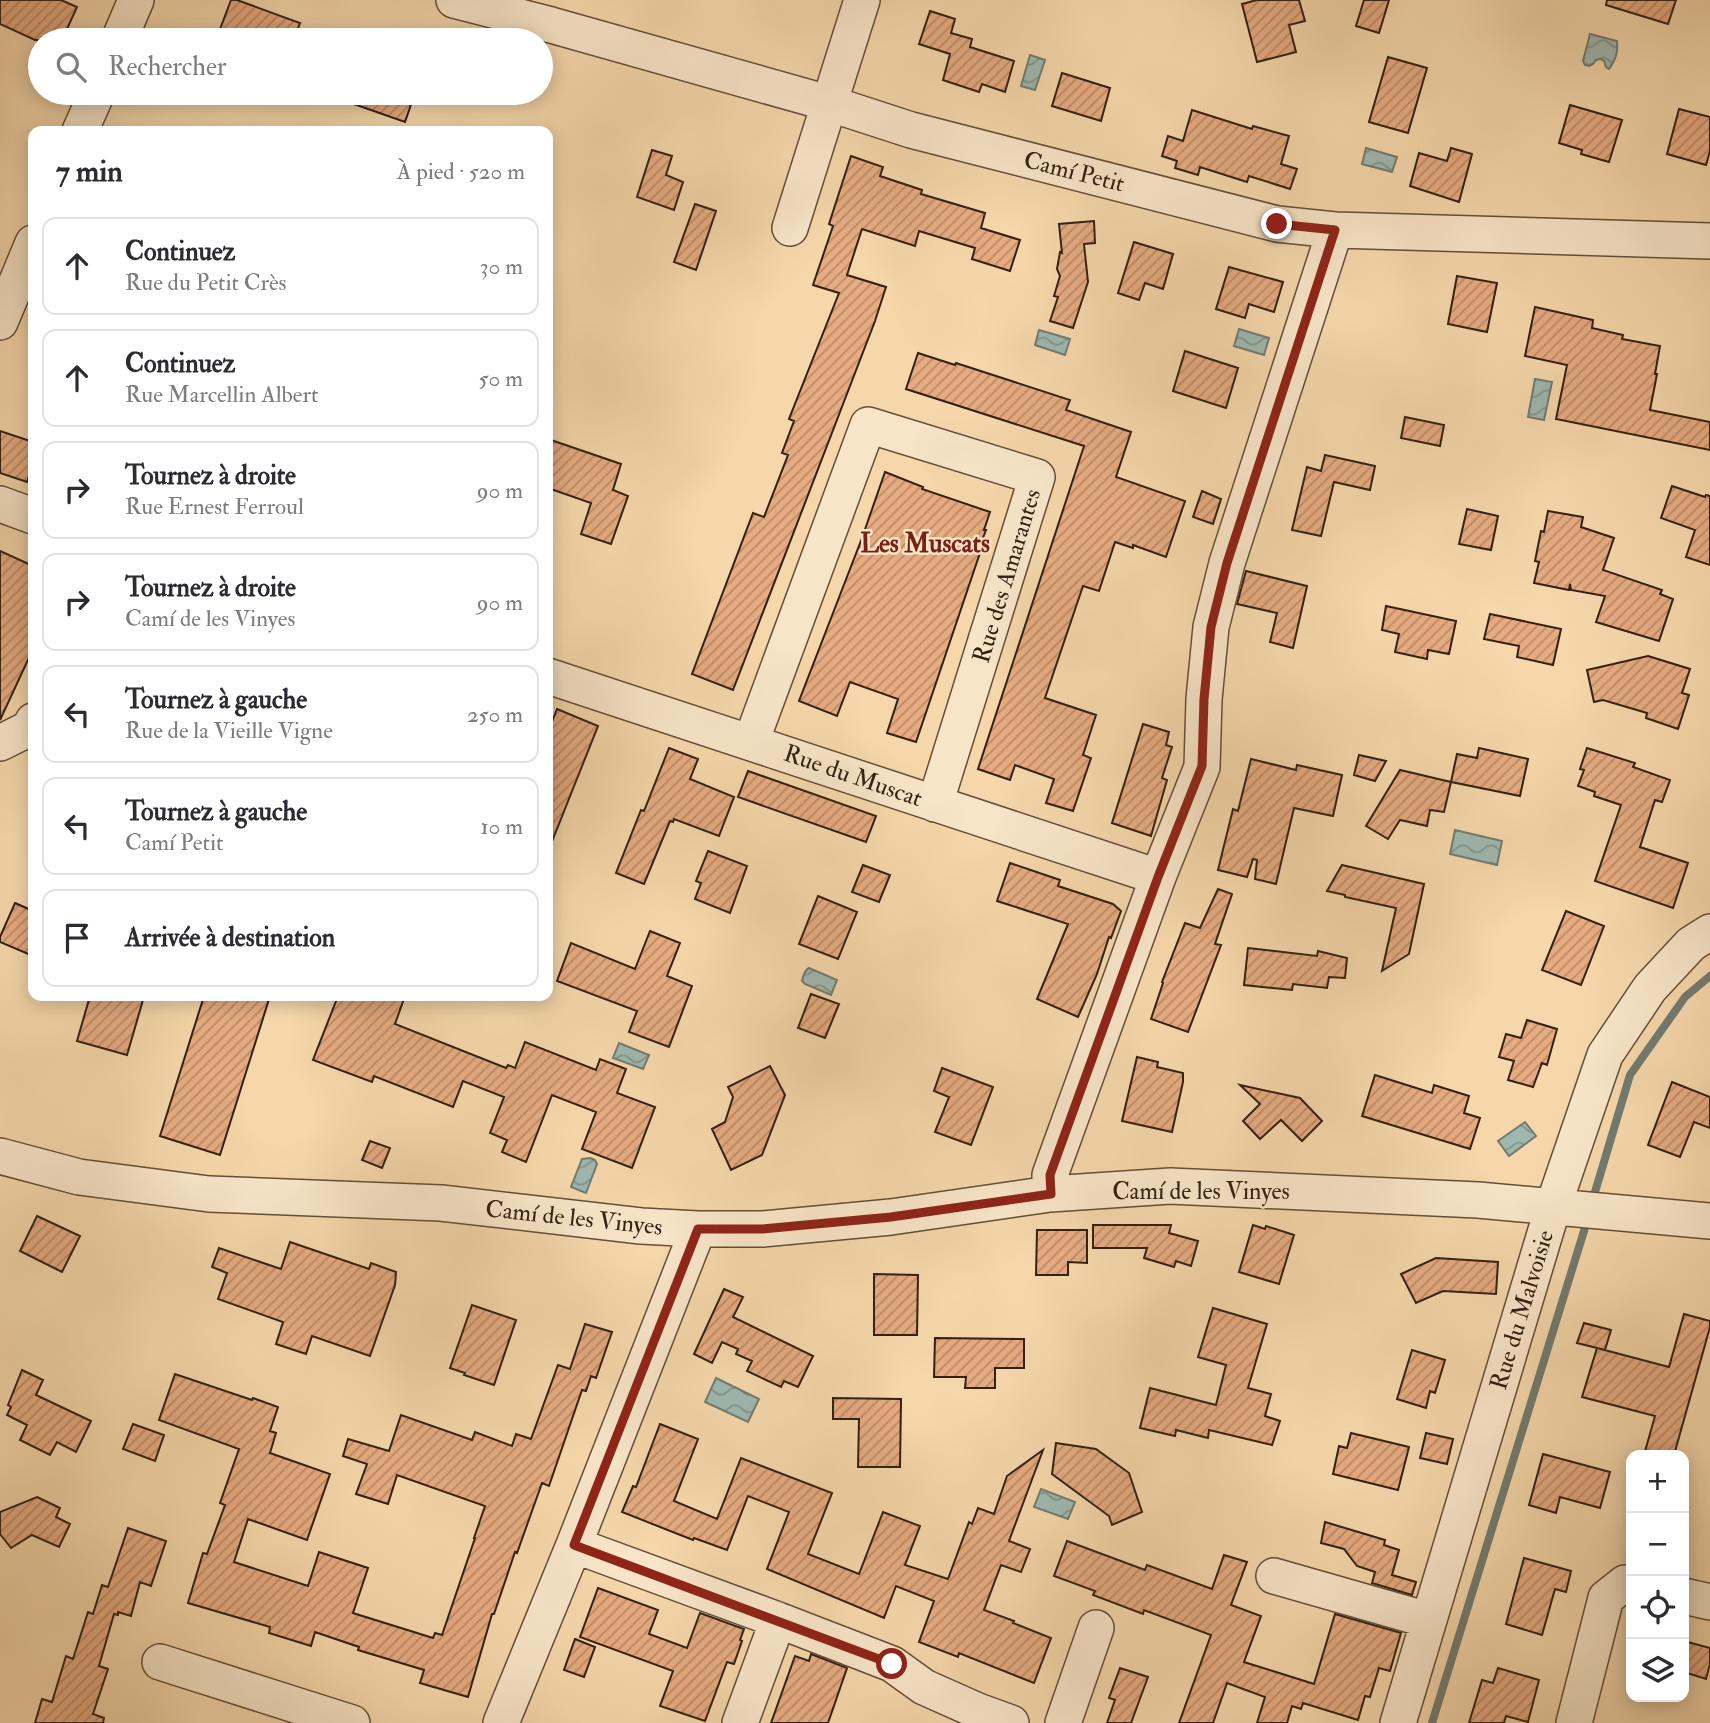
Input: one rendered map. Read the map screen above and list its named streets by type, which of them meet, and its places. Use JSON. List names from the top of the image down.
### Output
{
  "streets": {
    "street": [
      "Camí Petit",
      "Rue des Amarantes",
      "Rue du Muscat",
      "Camí de les Vinyes",
      "Rue du Malvoisie"
    ]
  },
  "crossings": [
    ["Rue des Amarantes", "Rue du Muscat"],
    ["Camí de les Vinyes", "Rue du Malvoisie"]
  ],
  "districts": ["Les Muscats"],
  "page": {
    "search": "Rechercher",
    "heading": ["7 min", "À pied · 520 m"],
    "list": [
      ["Continuez", "Rue du Petit Crès", "30 m"],
      ["Continuez", "Rue Marcellin Albert", "50 m"],
      ["Tournez à droite", "Rue Ernest Ferroul", "90 m"],
      ["Tournez à droite", "Camí de les Vinyes", "90 m"],
      ["Tournez à gauche", "Rue de la Vieille Vigne", "250 m"],
      ["Tournez à gauche", "Camí Petit", "10 m"],
      "Arrivée à destination"
    ],
    "map_buttons": ["+", "−"]
  }
}
